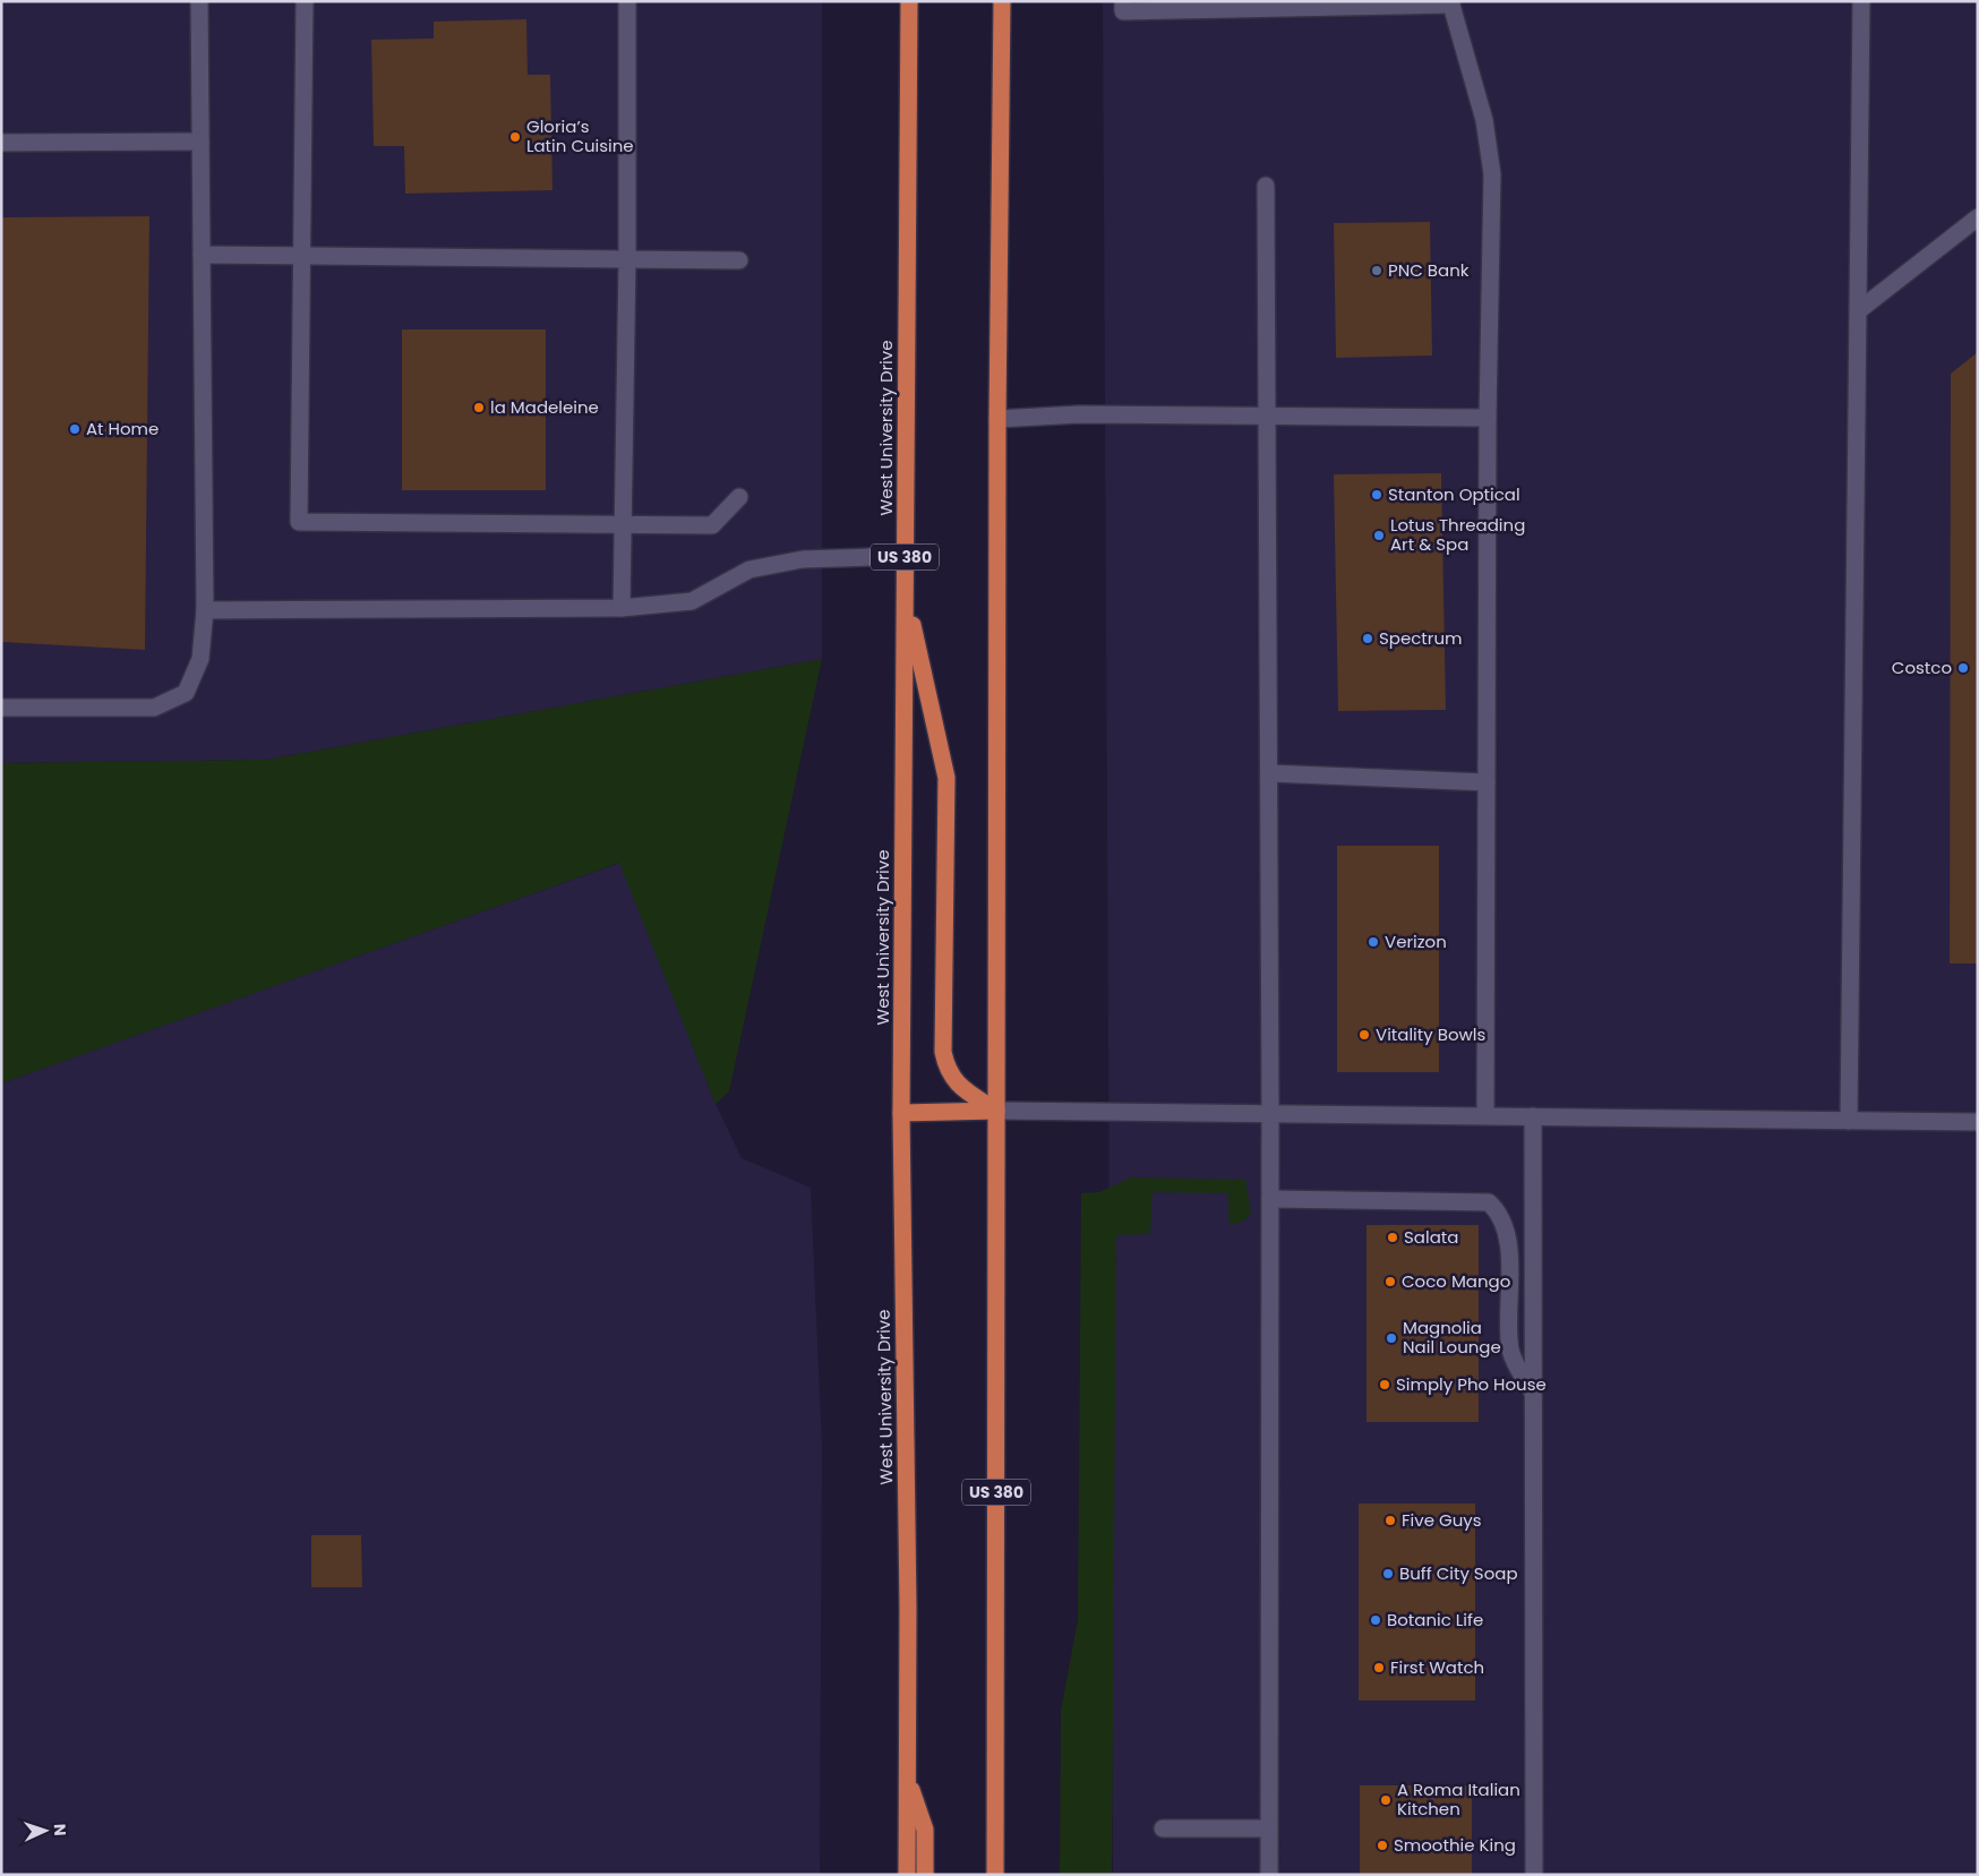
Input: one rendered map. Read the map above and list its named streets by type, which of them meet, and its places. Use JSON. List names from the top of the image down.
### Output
{
  "streets": {
    "highway": ["West University Drive", "US 380"]
  },
  "places": [
    "Gloria’s Latin Cuisine",
    "PNC Bank",
    "la Madeleine",
    "At Home",
    "Stanton Optical",
    "Lotus Threading Art & Spa",
    "Spectrum",
    "Costco",
    "Verizon",
    "Vitality Bowls",
    "Salata",
    "Coco Mango",
    "Magnolia Nail Lounge",
    "Simply Pho House",
    "Five Guys",
    "Buff City Soap",
    "Botanic Life",
    "First Watch",
    "A Roma Italian Kitchen",
    "Smoothie King"
  ],
  "north": "right"
}
